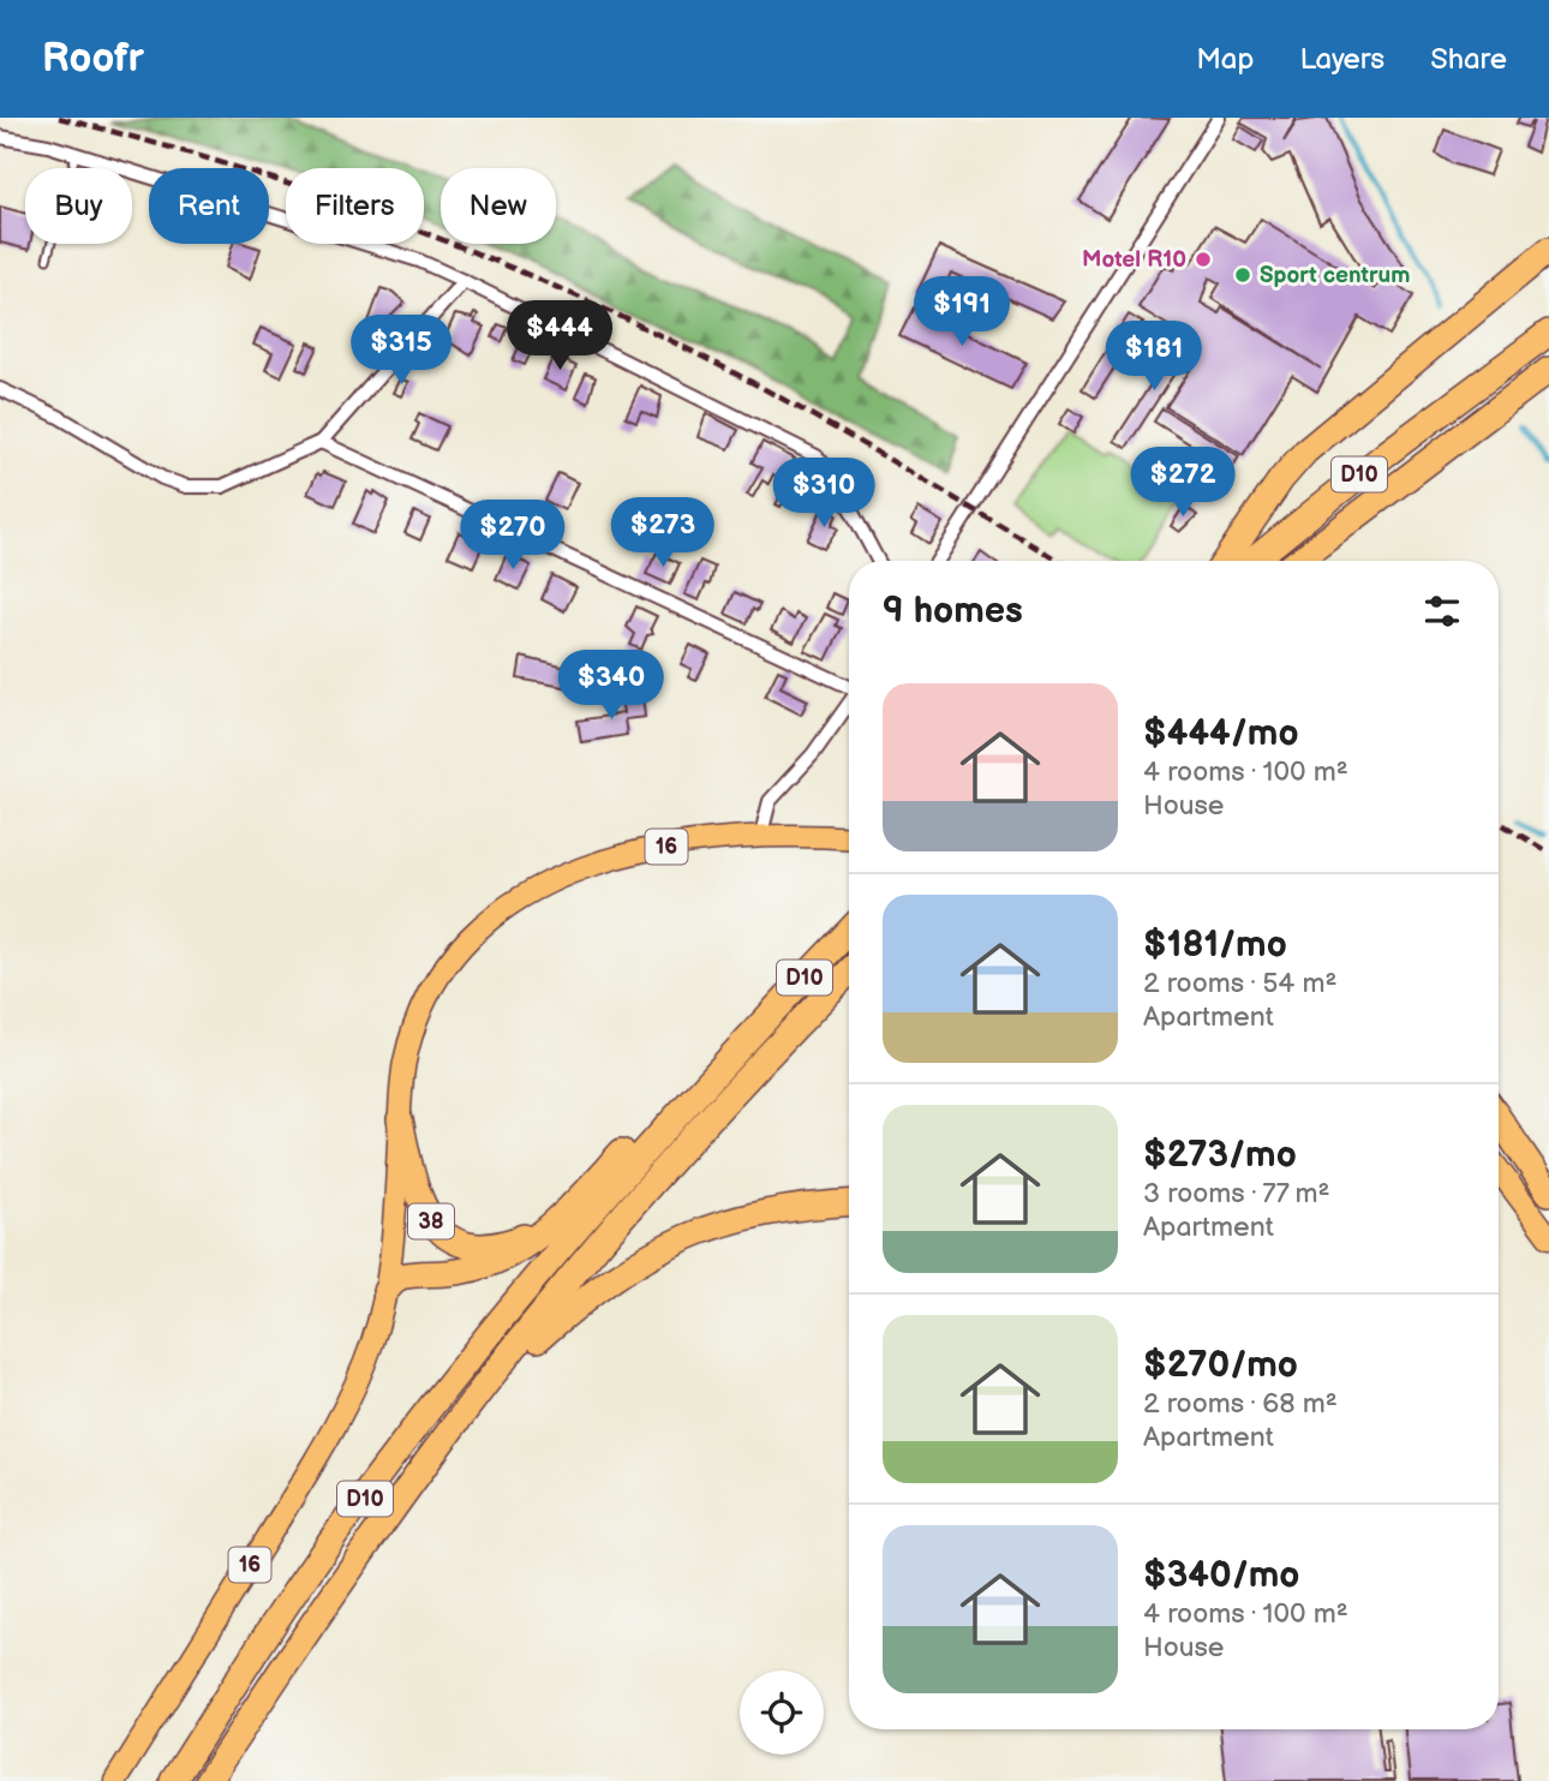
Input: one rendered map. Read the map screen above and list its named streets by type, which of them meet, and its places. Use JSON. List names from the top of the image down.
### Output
{
  "streets": {
    "highway": ["D10", "38"],
    "main road": ["16"]
  },
  "crossings": [
    ["16", "38"]
  ],
  "places": ["Motel R10", "Sport centrum"],
  "page": {
    "header": "Roofr",
    "nav": ["Map", "Layers", "Share"],
    "chip": [
      "Buy",
      "Rent",
      "Filters",
      "New"
    ],
    "price": [
      "$191",
      "$444",
      "$315",
      "$181",
      "$272",
      "$310",
      "$273",
      "$270",
      "$340"
    ],
    "heading": "9 homes",
    "list": [
      {
        "name": "$444/mo",
        "note": "4 rooms · 100 m² · House"
      },
      {
        "name": "$181/mo",
        "note": "2 rooms · 54 m² · Apartment"
      },
      {
        "name": "$273/mo",
        "note": "3 rooms · 77 m² · Apartment"
      },
      {
        "name": "$270/mo",
        "note": "2 rooms · 68 m² · Apartment"
      },
      {
        "name": "$340/mo",
        "note": "4 rooms · 100 m² · House"
      }
    ]
  }
}
